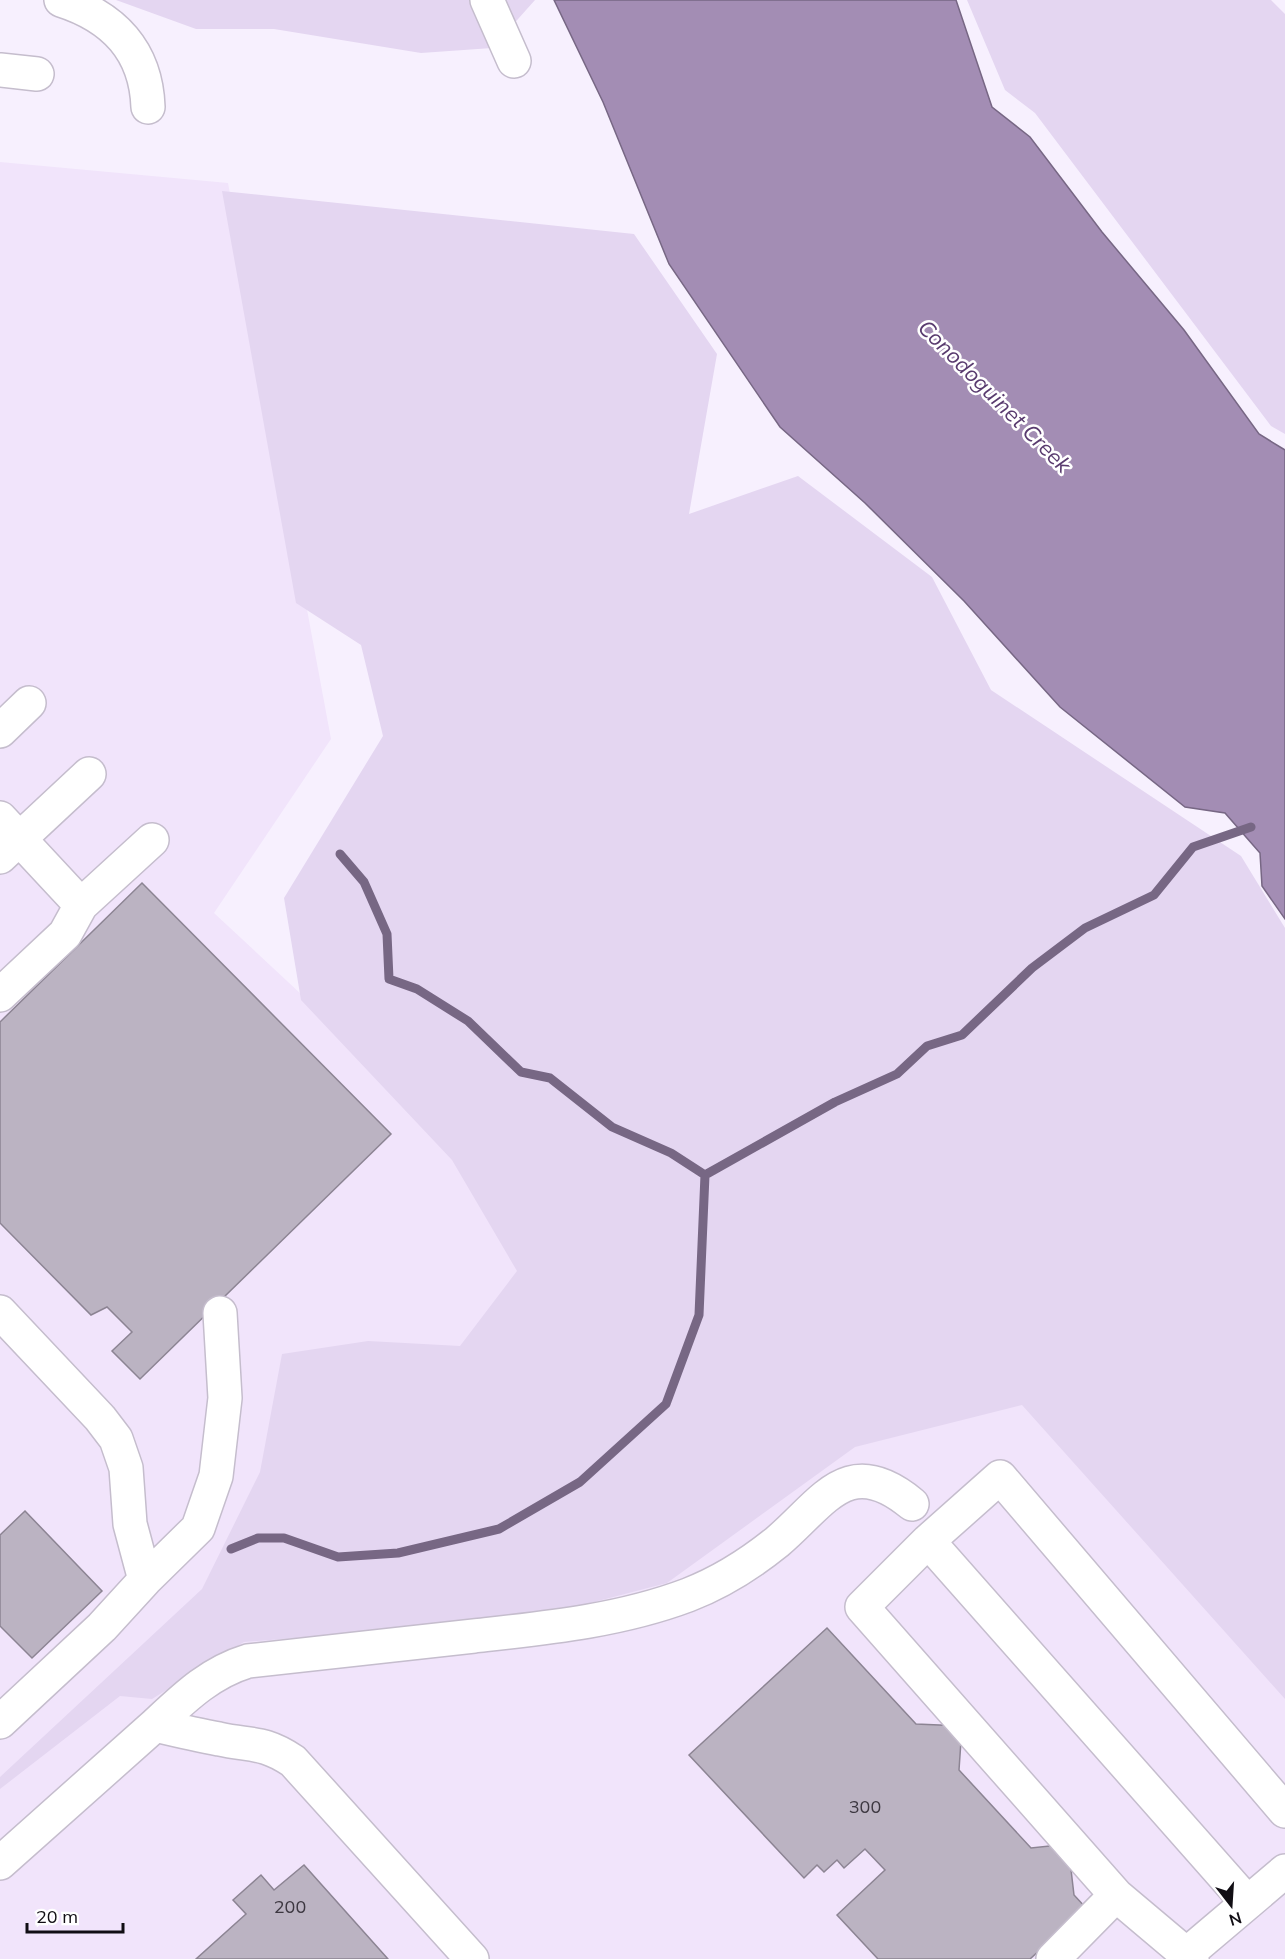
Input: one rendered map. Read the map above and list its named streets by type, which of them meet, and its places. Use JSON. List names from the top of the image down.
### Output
{
  "water": ["Conodoguinet Creek"],
  "house_numbers": ["300", "200"],
  "scale_bar": "20 m",
  "north": "bottom"
}
